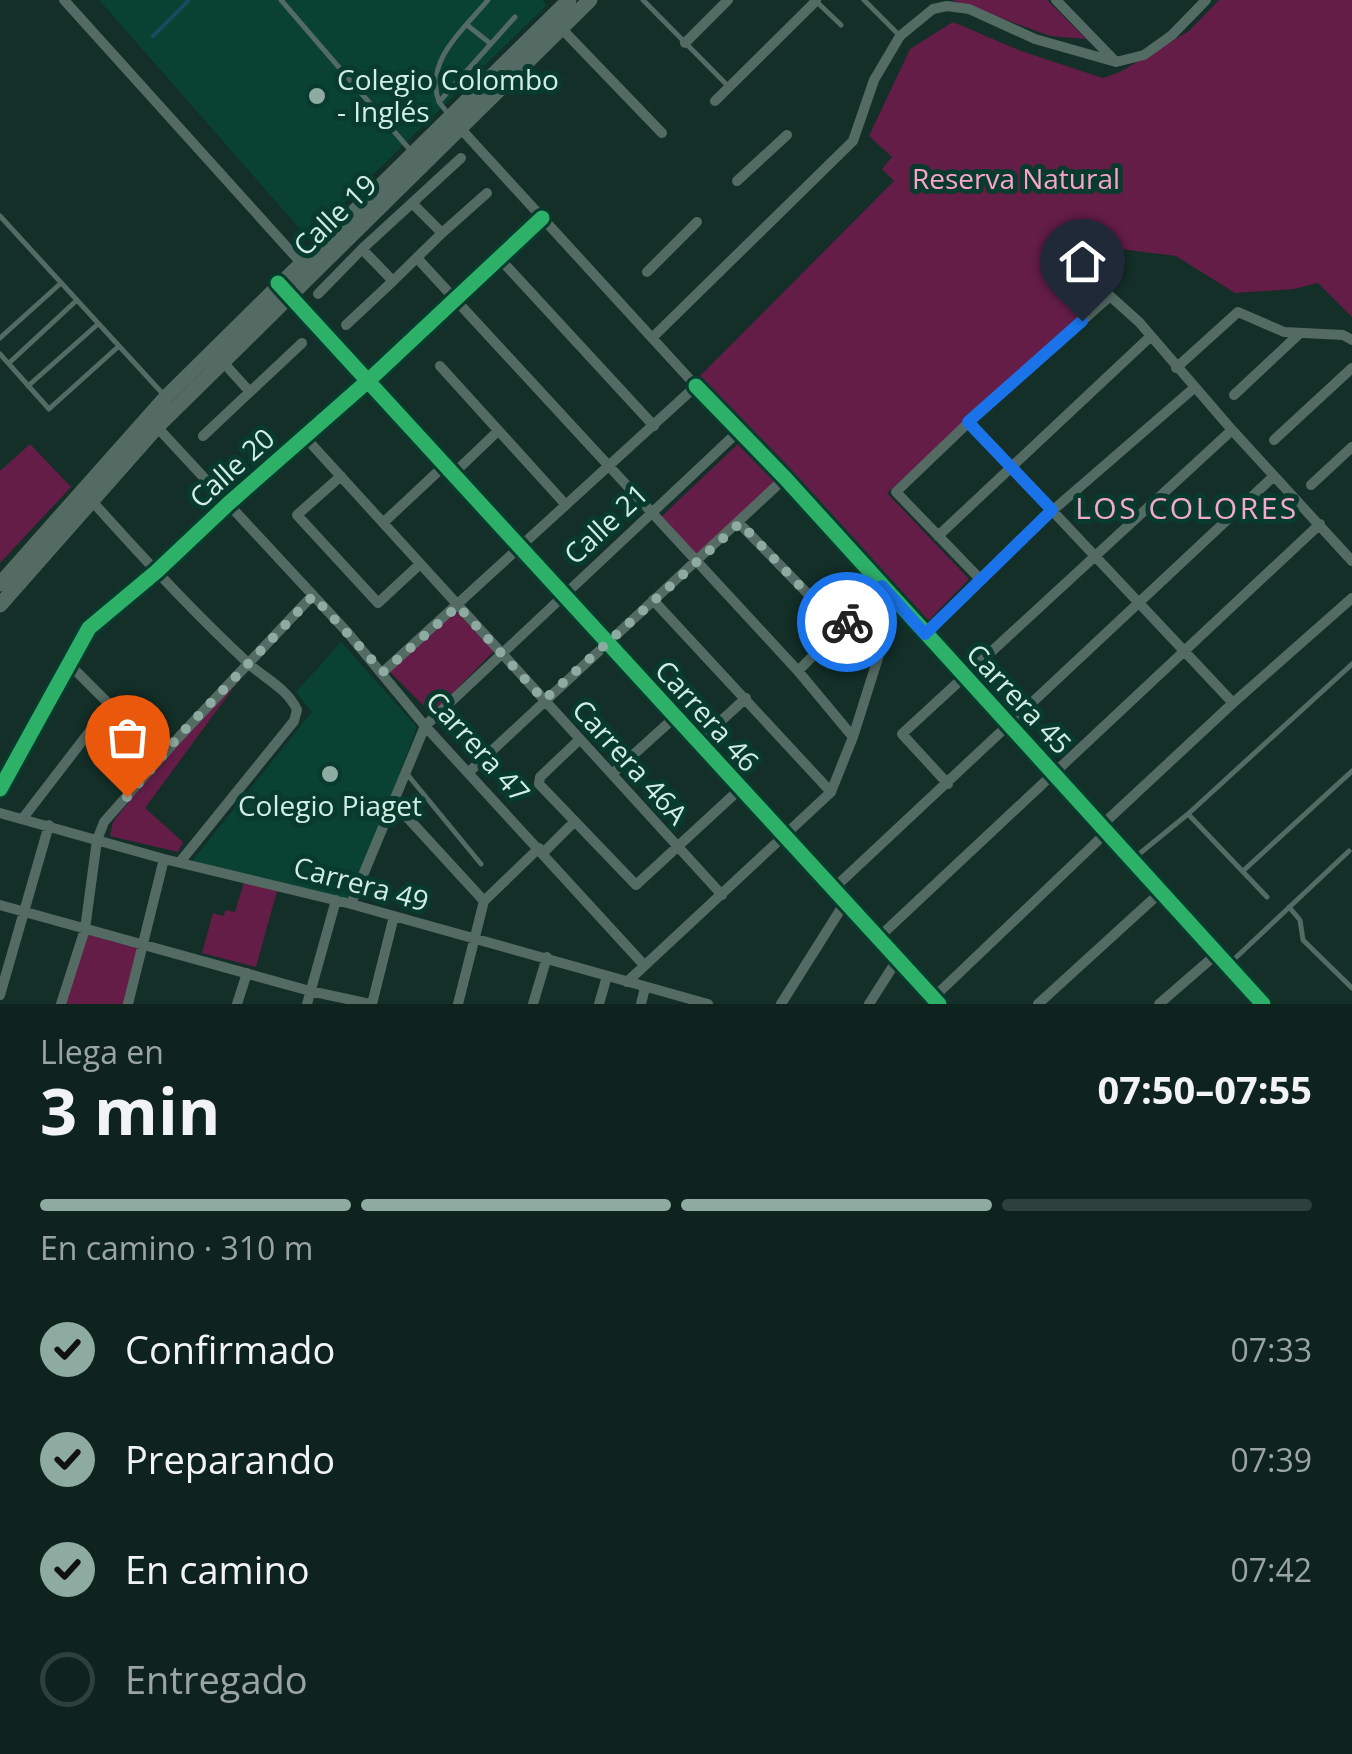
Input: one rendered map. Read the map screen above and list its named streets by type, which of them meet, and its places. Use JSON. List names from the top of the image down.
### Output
{
  "streets": {
    "main road": ["Calle 19"],
    "street": [
      "Calle 20",
      "Calle 21",
      "Carrera 45",
      "Carrera 46",
      "Carrera 47",
      "Carrera 46A",
      "Carrera 49"
    ]
  },
  "crossings": [
    ["Calle 19", "Carrera 45"],
    ["Calle 19", "Carrera 46"],
    ["Calle 19", "Carrera 47"],
    ["Calle 20", "Carrera 45"],
    ["Calle 20", "Carrera 46"],
    ["Calle 20", "Carrera 47"],
    ["Calle 20", "Carrera 46A"],
    ["Calle 21", "Carrera 45"],
    ["Calle 21", "Carrera 46"],
    ["Calle 21", "Carrera 47"],
    ["Calle 21", "Carrera 46A"],
    ["Calle 21", "Carrera 49"]
  ],
  "districts": ["LOS COLORES"],
  "parks": ["Reserva Natural"],
  "places": ["Colegio Colombo - Inglés", "Colegio Piaget"],
  "page": {
    "heading": ["3 min", "Llega en", "07:50–07:55"],
    "bar": "En camino · 310 m",
    "list": [
      ["Confirmado", "07:33"],
      ["Preparando", "07:39"],
      ["En camino", "07:42"],
      "Entregado"
    ]
  }
}
